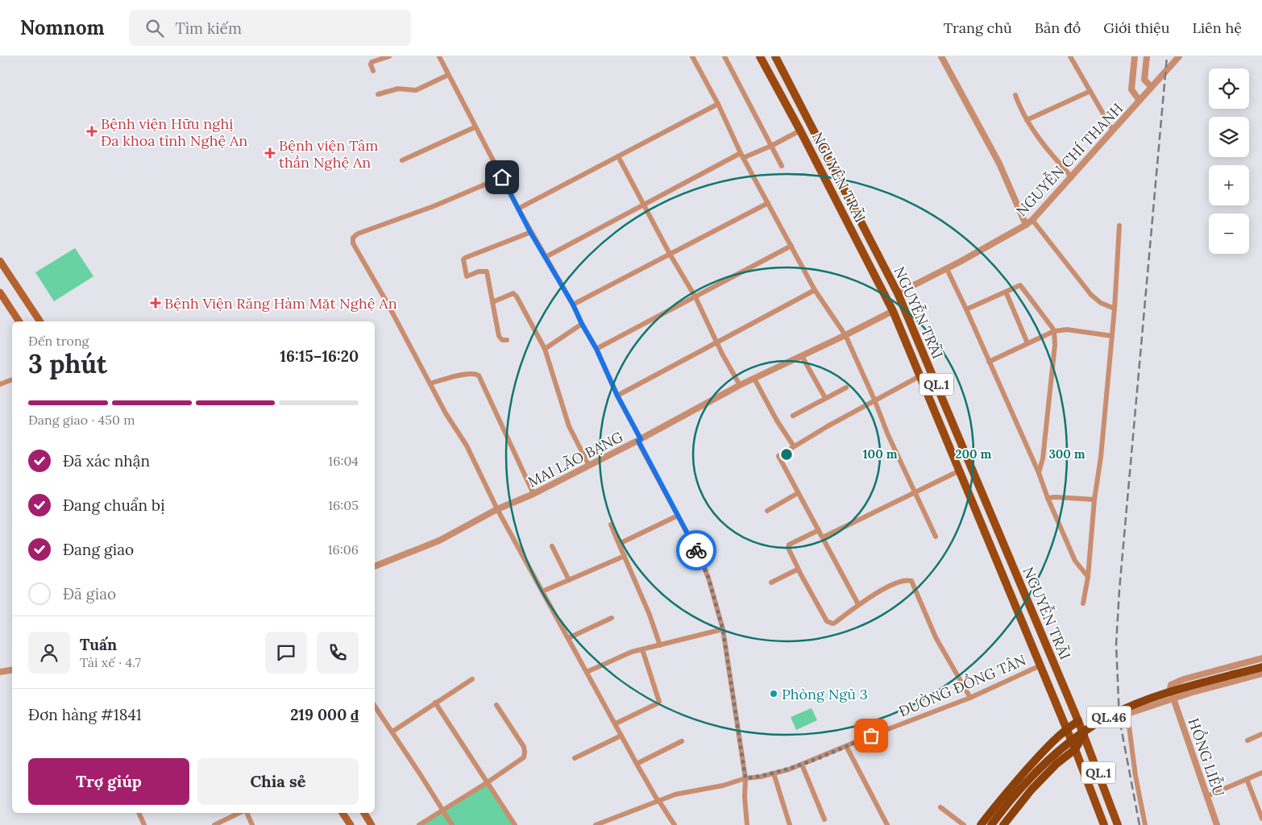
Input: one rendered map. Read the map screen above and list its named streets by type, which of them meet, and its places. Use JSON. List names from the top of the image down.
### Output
{
  "streets": {
    "highway": ["QL.46"],
    "main road": ["NGUYÊN TRÃI", "NGUYỄN TRÃI", "QL.1"],
    "street": [
      "NGUYỄN CHÍ THANH",
      "MAI LÃO BẠNG",
      "ĐƯỜNG ĐỒNG TÂN",
      "HỒNG LIỄU"
    ]
  },
  "crossings": [
    ["NGUYỄN CHÍ THANH", "NGUYỄN TRÃI"],
    ["NGUYÊN TRÃI", "NGUYỄN TRÃI"],
    ["NGUYÊN TRÃI", "MAI LÃO BẠNG"],
    ["NGUYỄN TRÃI", "QL.1"],
    ["NGUYỄN TRÃI", "MAI LÃO BẠNG"],
    ["NGUYỄN TRÃI", "ĐƯỜNG ĐỒNG TÂN"]
  ],
  "places": {
    "health": ["Bệnh viện Hữu nghị Đa khoa tỉnh Nghệ An", "Bệnh viện Tâm thần Nghệ An", "Bệnh Viện Răng Hàm Mặt Nghệ An"],
    "other": ["Phòng Ngủ 3"]
  },
  "page": {
    "header": "Nomnom",
    "search": "Tìm kiếm",
    "nav": [
      "Trang chủ",
      "Bản đồ",
      "Giới thiệu",
      "Liên hệ"
    ],
    "map_buttons": ["+", "−"],
    "heading": ["3 phút", "Đến trong", "16:15–16:20"],
    "panel": [
      "Tuấn",
      "Tài xế · 4.7",
      "Đơn hàng #1841",
      "219 000 ₫"
    ],
    "bar": "Đang giao · 450 m",
    "list": [
      ["Đã xác nhận", "16:04"],
      ["Đang chuẩn bị", "16:05"],
      ["Đang giao", "16:06"],
      "Đã giao"
    ],
    "buttons": ["Trợ giúp", "Chia sẻ"]
  },
  "rings": ["100 m", "200 m", "300 m"]
}
